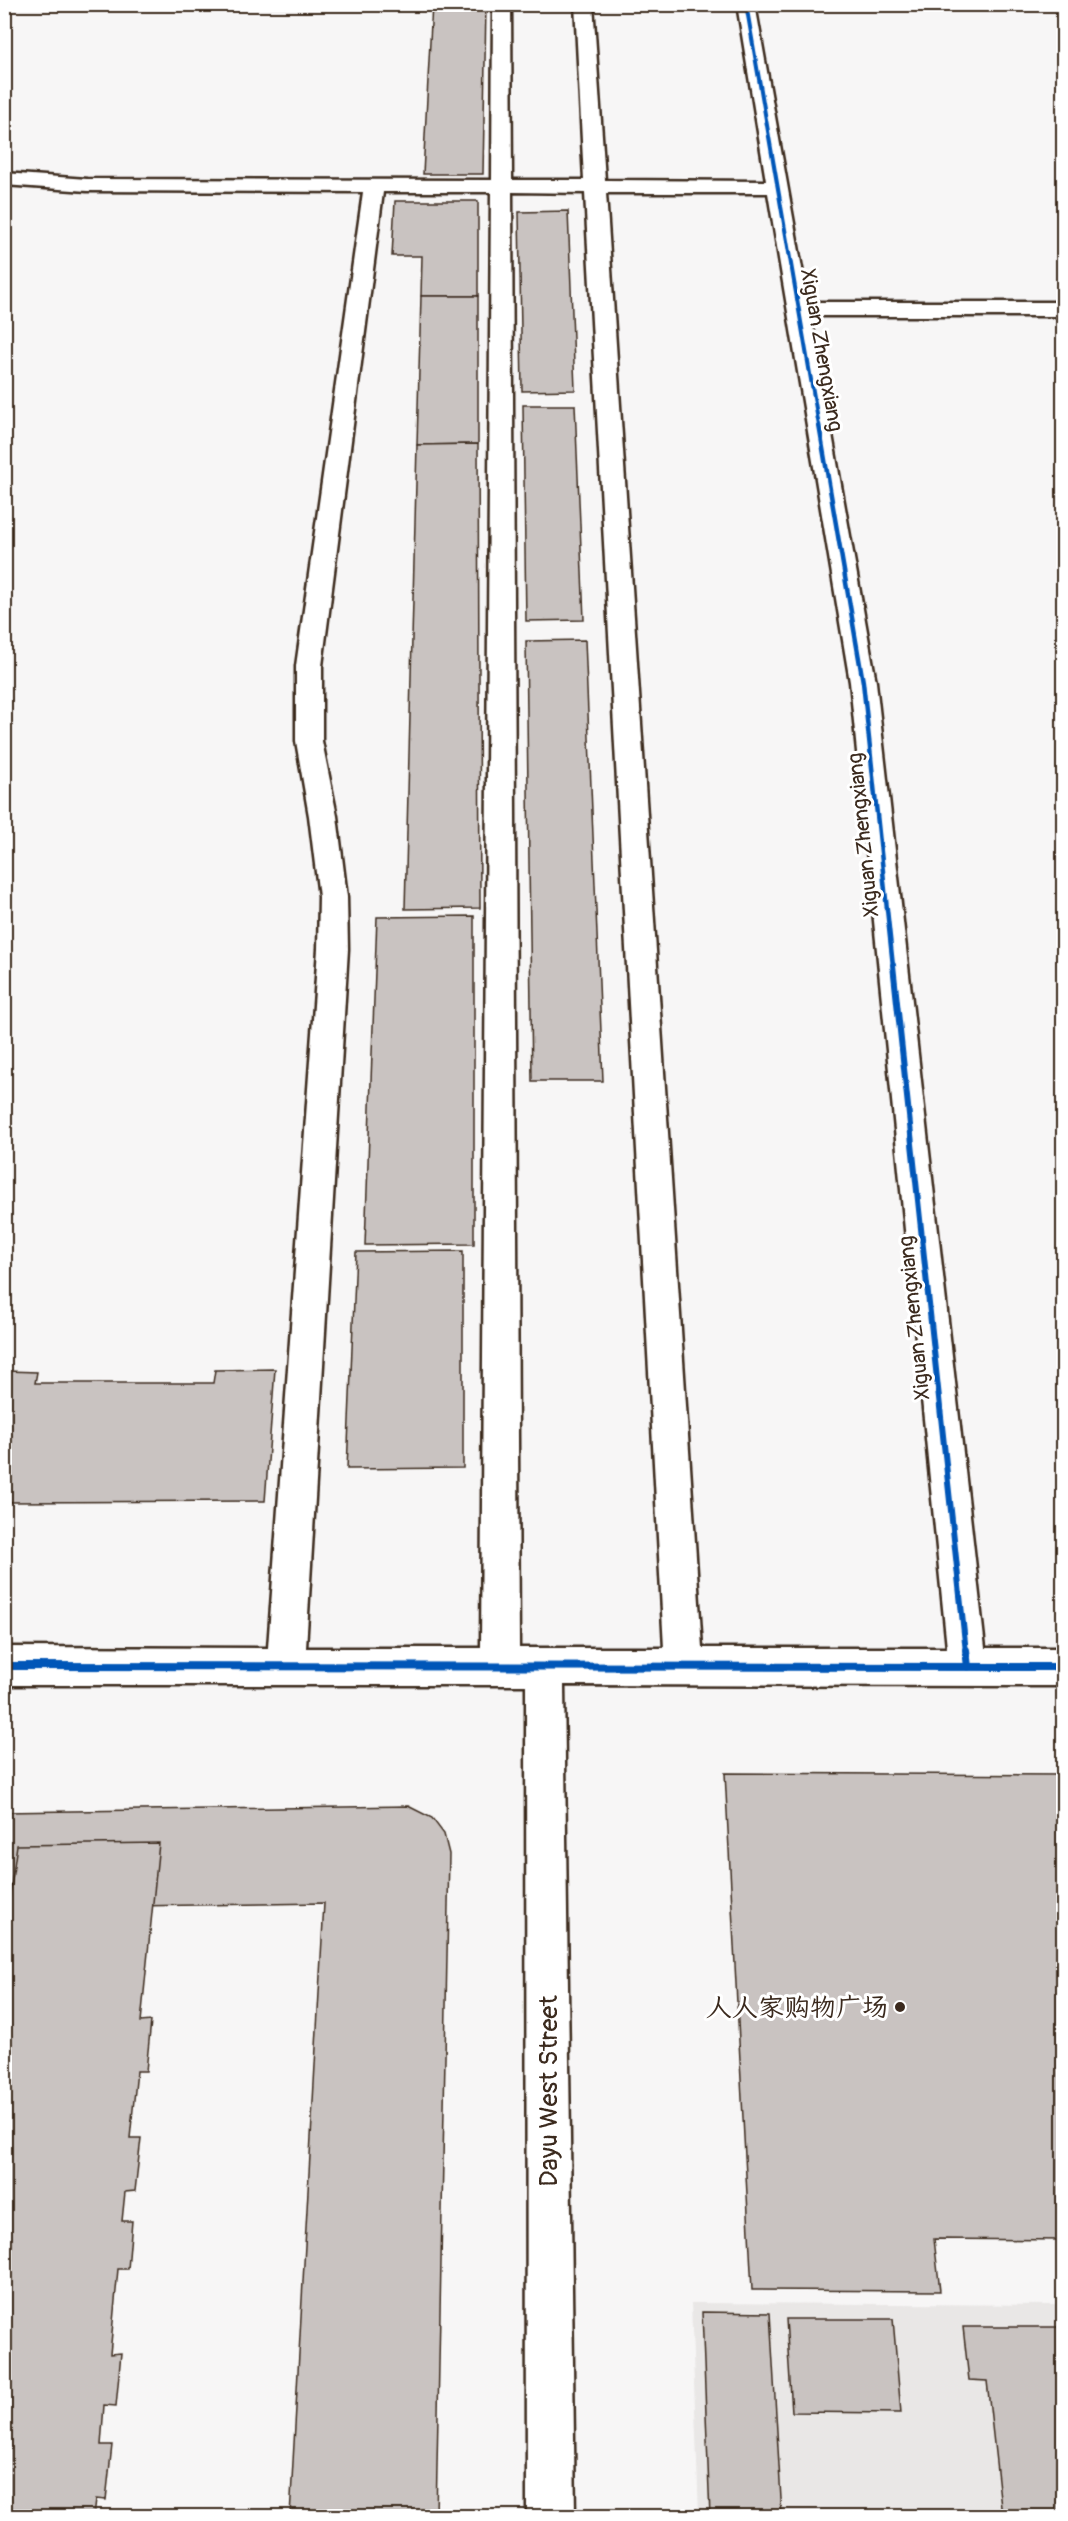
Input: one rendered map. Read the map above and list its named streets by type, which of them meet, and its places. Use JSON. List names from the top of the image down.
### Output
{
  "streets": {
    "street": ["Xiguan Zhengxiang", "Dayu West Street"]
  },
  "places": ["人人家购物广场"]
}
